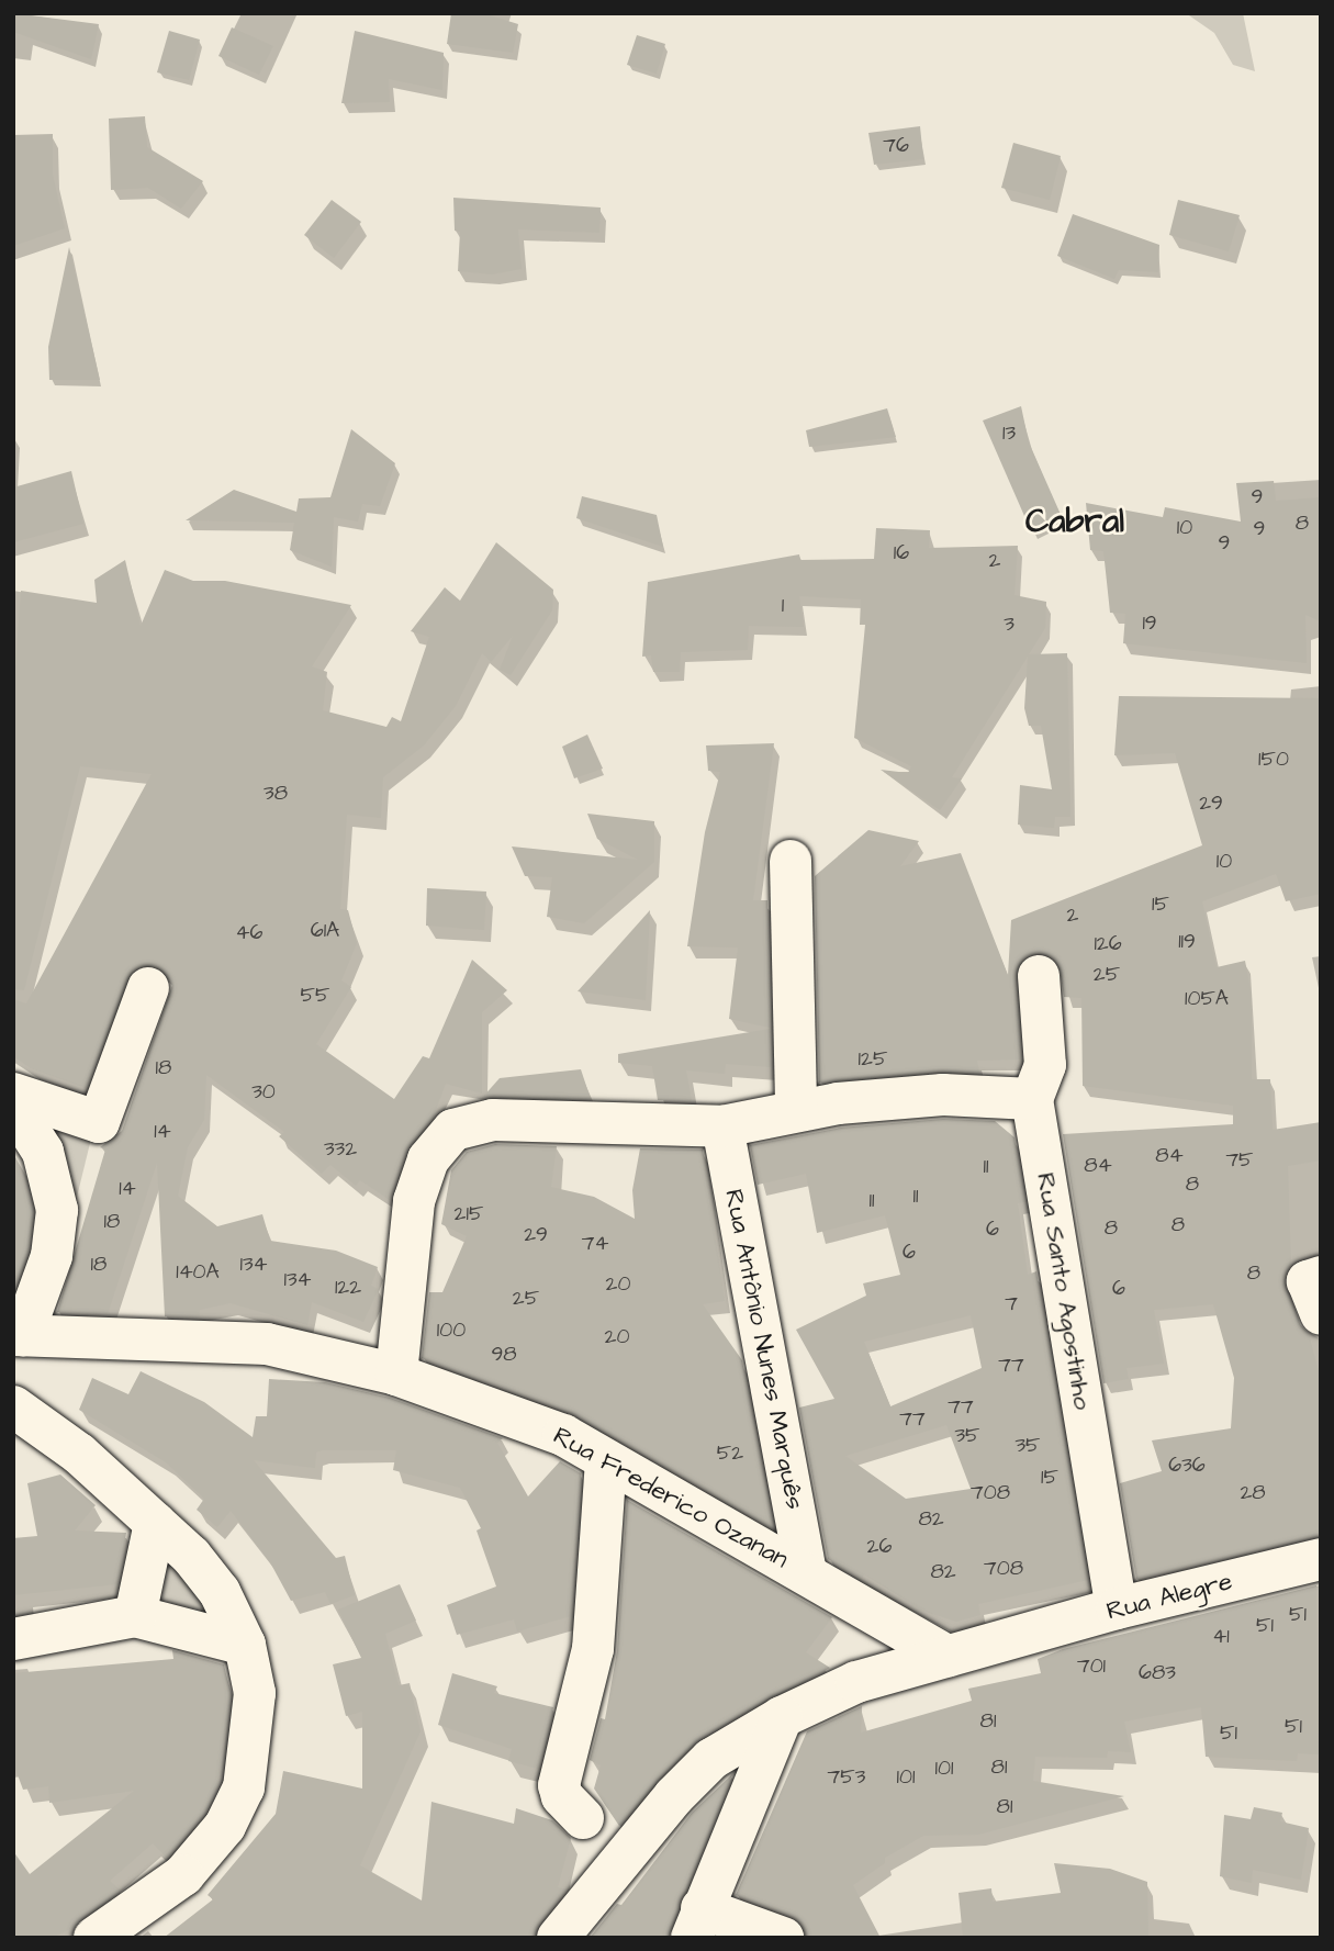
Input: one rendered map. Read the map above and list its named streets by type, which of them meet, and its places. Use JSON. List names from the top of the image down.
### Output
{
  "streets": {
    "street": [
      "Rua Santo Agostinho",
      "Rua Antônio Nunes Marquês",
      "Rua Frederico Ozanan",
      "Rua Alegre"
    ]
  },
  "crossings": [
    ["Rua Santo Agostinho", "Rua Alegre"],
    ["Rua Antônio Nunes Marquês", "Rua Frederico Ozanan"],
    ["Rua Frederico Ozanan", "Rua Alegre"]
  ],
  "districts": ["Cabral"],
  "house_numbers": [
    "76",
    "13",
    "9",
    "8",
    "10",
    "9",
    "9",
    "16",
    "2",
    "1",
    "19",
    "3",
    "150",
    "38",
    "29",
    "10",
    "15",
    "2",
    "61A",
    "46",
    "119",
    "126",
    "25",
    "55",
    "105A",
    "125",
    "18",
    "30",
    "14",
    "332",
    "84",
    "75",
    "84",
    "11",
    "8",
    "14",
    "11",
    "11",
    "215",
    "18",
    "8",
    "8",
    "6",
    "29",
    "74",
    "6",
    "18",
    "134",
    "140A",
    "8",
    "134",
    "20",
    "122",
    "6",
    "25",
    "7",
    "100",
    "20",
    "98",
    "77",
    "77",
    "77",
    "35",
    "35",
    "52",
    "636",
    "15",
    "708",
    "28",
    "82",
    "26",
    "708",
    "82",
    "51",
    "51",
    "41",
    "701",
    "683",
    "81",
    "51",
    "51",
    "81",
    "101",
    "753",
    "101",
    "81"
  ]
}
